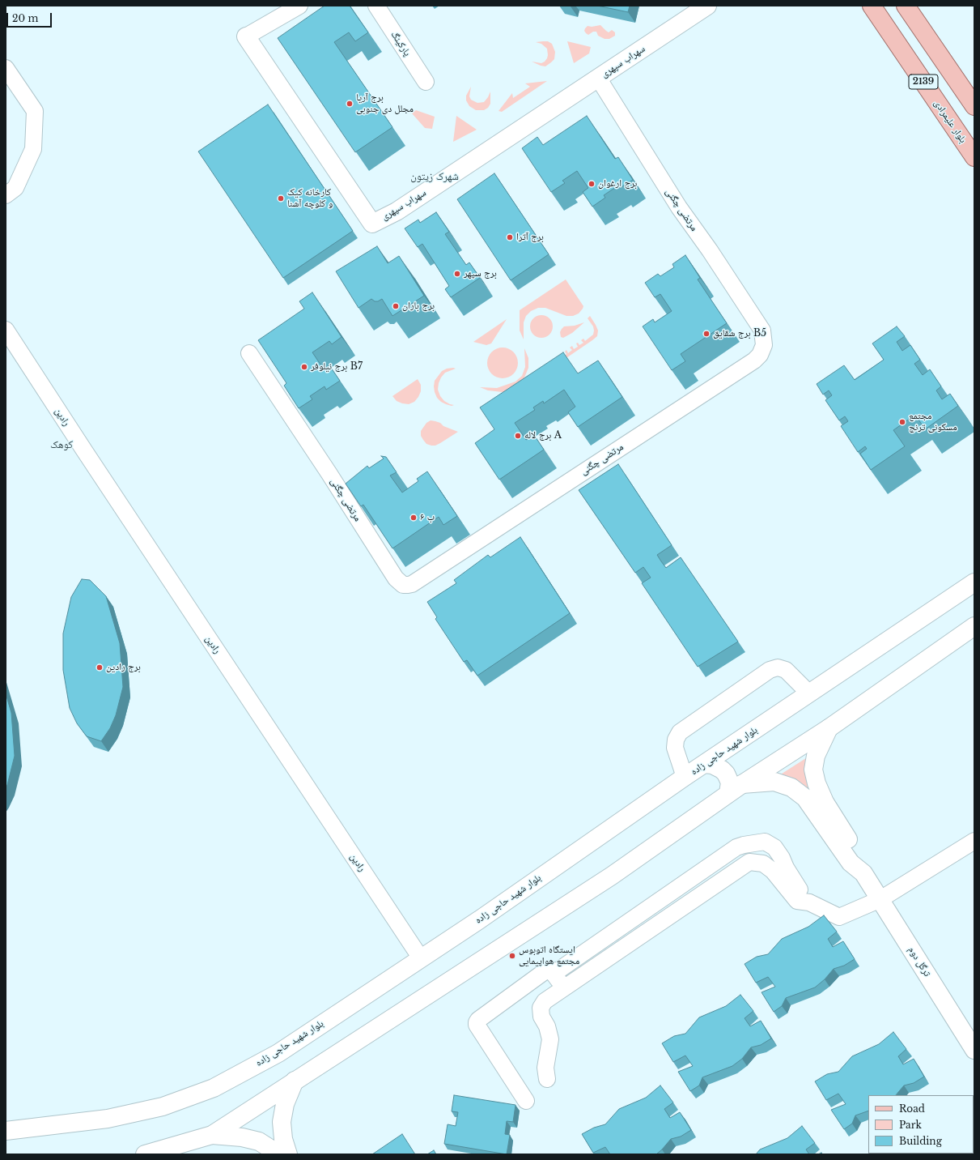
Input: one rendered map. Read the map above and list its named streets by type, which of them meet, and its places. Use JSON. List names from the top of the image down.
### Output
{
  "streets": {
    "main road": [
      "سهراب سپهری",
      "2139",
      "بلوار علیمرادی",
      "بلوار شهید حاجی زاده",
      "ترگل دوم"
    ],
    "street": ["پارکینگ", "مرتضی چگنی", "رادین"]
  },
  "crossings": [
    ["سهراب سپهری", "مرتضی چگنی"],
    ["رادین", "بلوار شهید حاجی زاده"]
  ],
  "districts": ["شهرک زیتون", "کوهک"],
  "places": [
    "برج آریا مجلل دی جنوبی",
    "برج ارغوان",
    "کارخانه کیک و کلوچه آشنا",
    "برج آترا",
    "برج سپهر",
    "برج باران",
    "برج شقایق B5",
    "برج نیلوفر B7",
    "مجتمع مسکونی ترنج",
    "برج لاله A",
    "ب ۶",
    "برج رادین",
    "ایستگاه اتوبوس مجتمع هواپیمایی"
  ],
  "legend": ["Road", "Park", "Building"],
  "scale_bar": "20 m"
}
